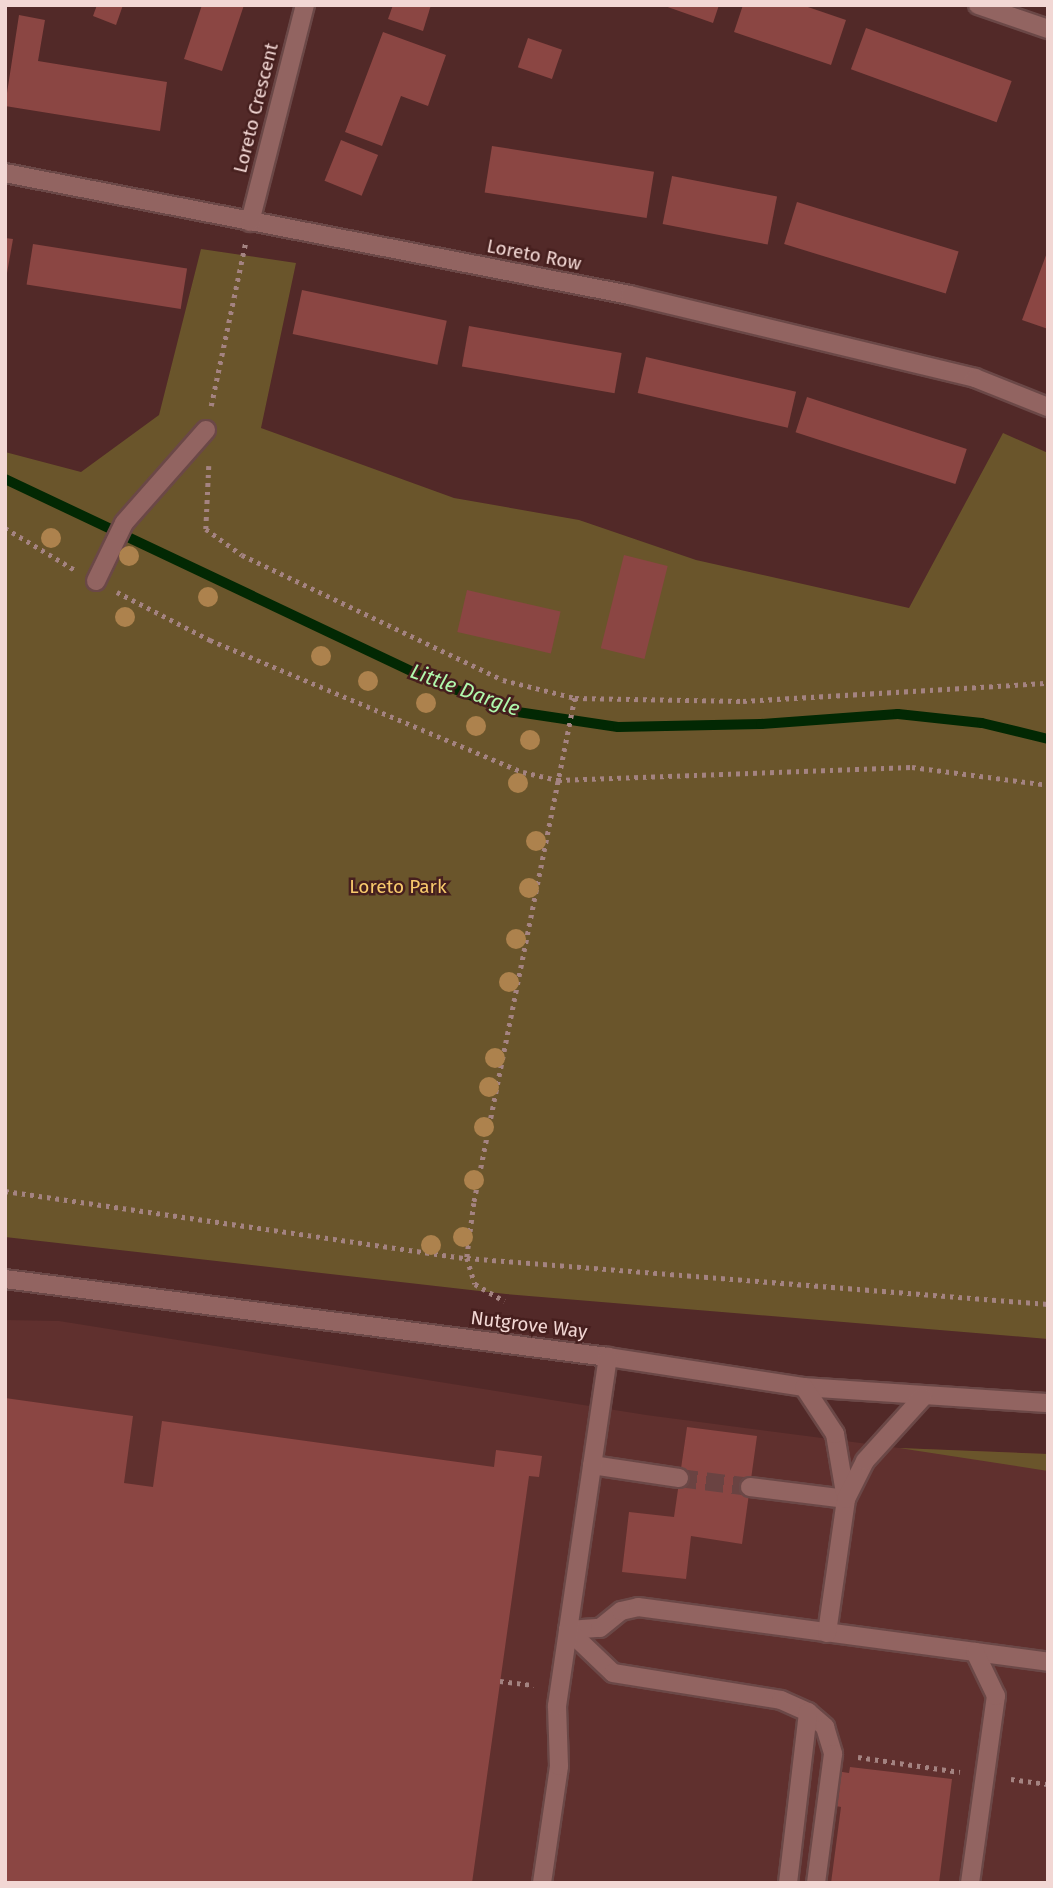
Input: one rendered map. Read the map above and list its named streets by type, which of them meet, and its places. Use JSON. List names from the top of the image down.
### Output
{
  "streets": {
    "street": ["Loreto Crescent", "Loreto Row", "Nutgrove Way"]
  },
  "crossings": [
    ["Loreto Crescent", "Loreto Row"]
  ],
  "water": ["Little Dargle"],
  "parks": ["Loreto Park"]
}
